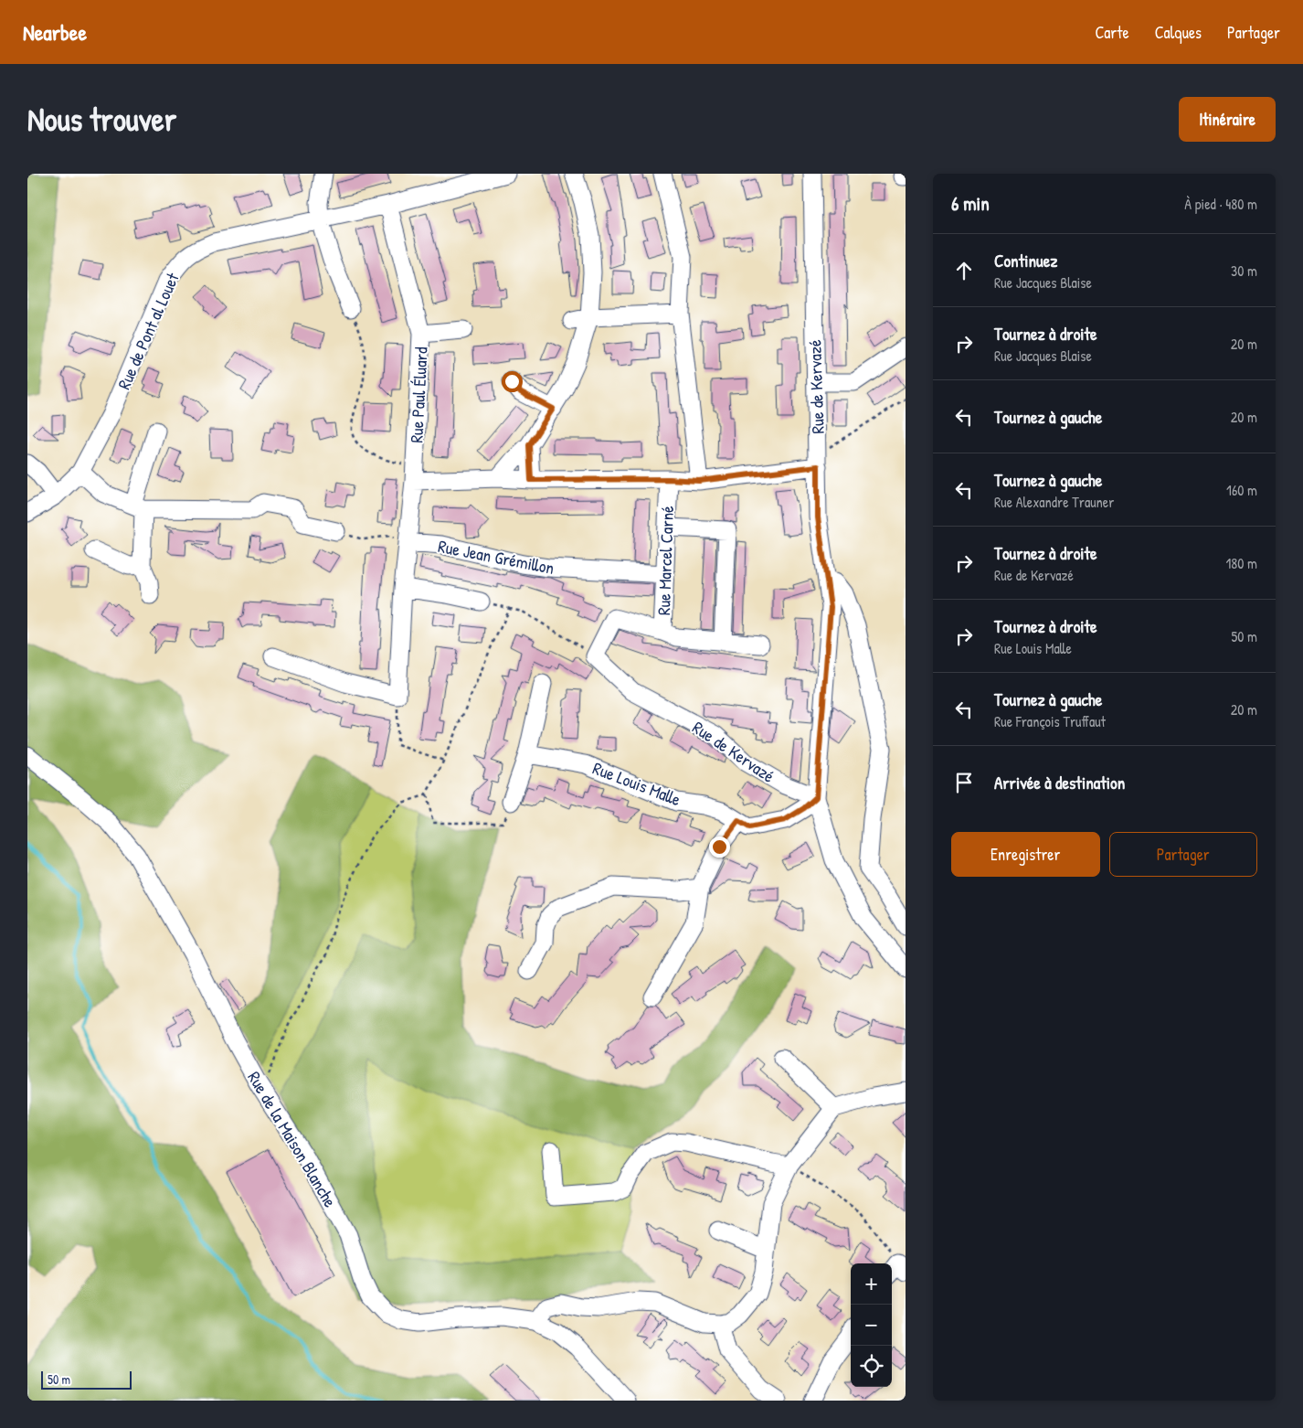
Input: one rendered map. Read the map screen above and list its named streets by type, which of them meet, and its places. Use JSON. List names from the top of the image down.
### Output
{
  "streets": {
    "street": [
      "Rue de Pont al Louet",
      "Rue de Kervazé",
      "Rue Paul Éluard",
      "Rue Jean Grémillon",
      "Rue Marcel Carné",
      "Rue Louis Malle",
      "Rue de la Maison Blanche"
    ]
  },
  "crossings": [
    ["Rue de Pont al Louet", "Rue Paul Éluard"],
    ["Rue de Kervazé", "Rue Marcel Carné"],
    ["Rue de Kervazé", "Rue Louis Malle"],
    ["Rue Paul Éluard", "Rue Jean Grémillon"],
    ["Rue Jean Grémillon", "Rue Marcel Carné"]
  ],
  "scale_bar": "50 m",
  "page": {
    "header": "Nearbee",
    "nav": ["Carte", "Calques", "Partager"],
    "buttons": [
      "Itinéraire",
      ["Enregistrer", "Partager"]
    ],
    "title": "Nous trouver",
    "heading": ["6 min", "À pied · 480 m"],
    "list": [
      ["Continuez", "Rue Jacques Blaise", "30 m"],
      ["Tournez à droite", "Rue Jacques Blaise", "20 m"],
      ["Tournez à gauche", "20 m"],
      ["Tournez à gauche", "Rue Alexandre Trauner", "160 m"],
      ["Tournez à droite", "Rue de Kervazé", "180 m"],
      ["Tournez à droite", "Rue Louis Malle", "50 m"],
      ["Tournez à gauche", "Rue François Truffaut", "20 m"],
      "Arrivée à destination"
    ],
    "map_buttons": ["+", "−"],
    "scale": "50 m"
  }
}
